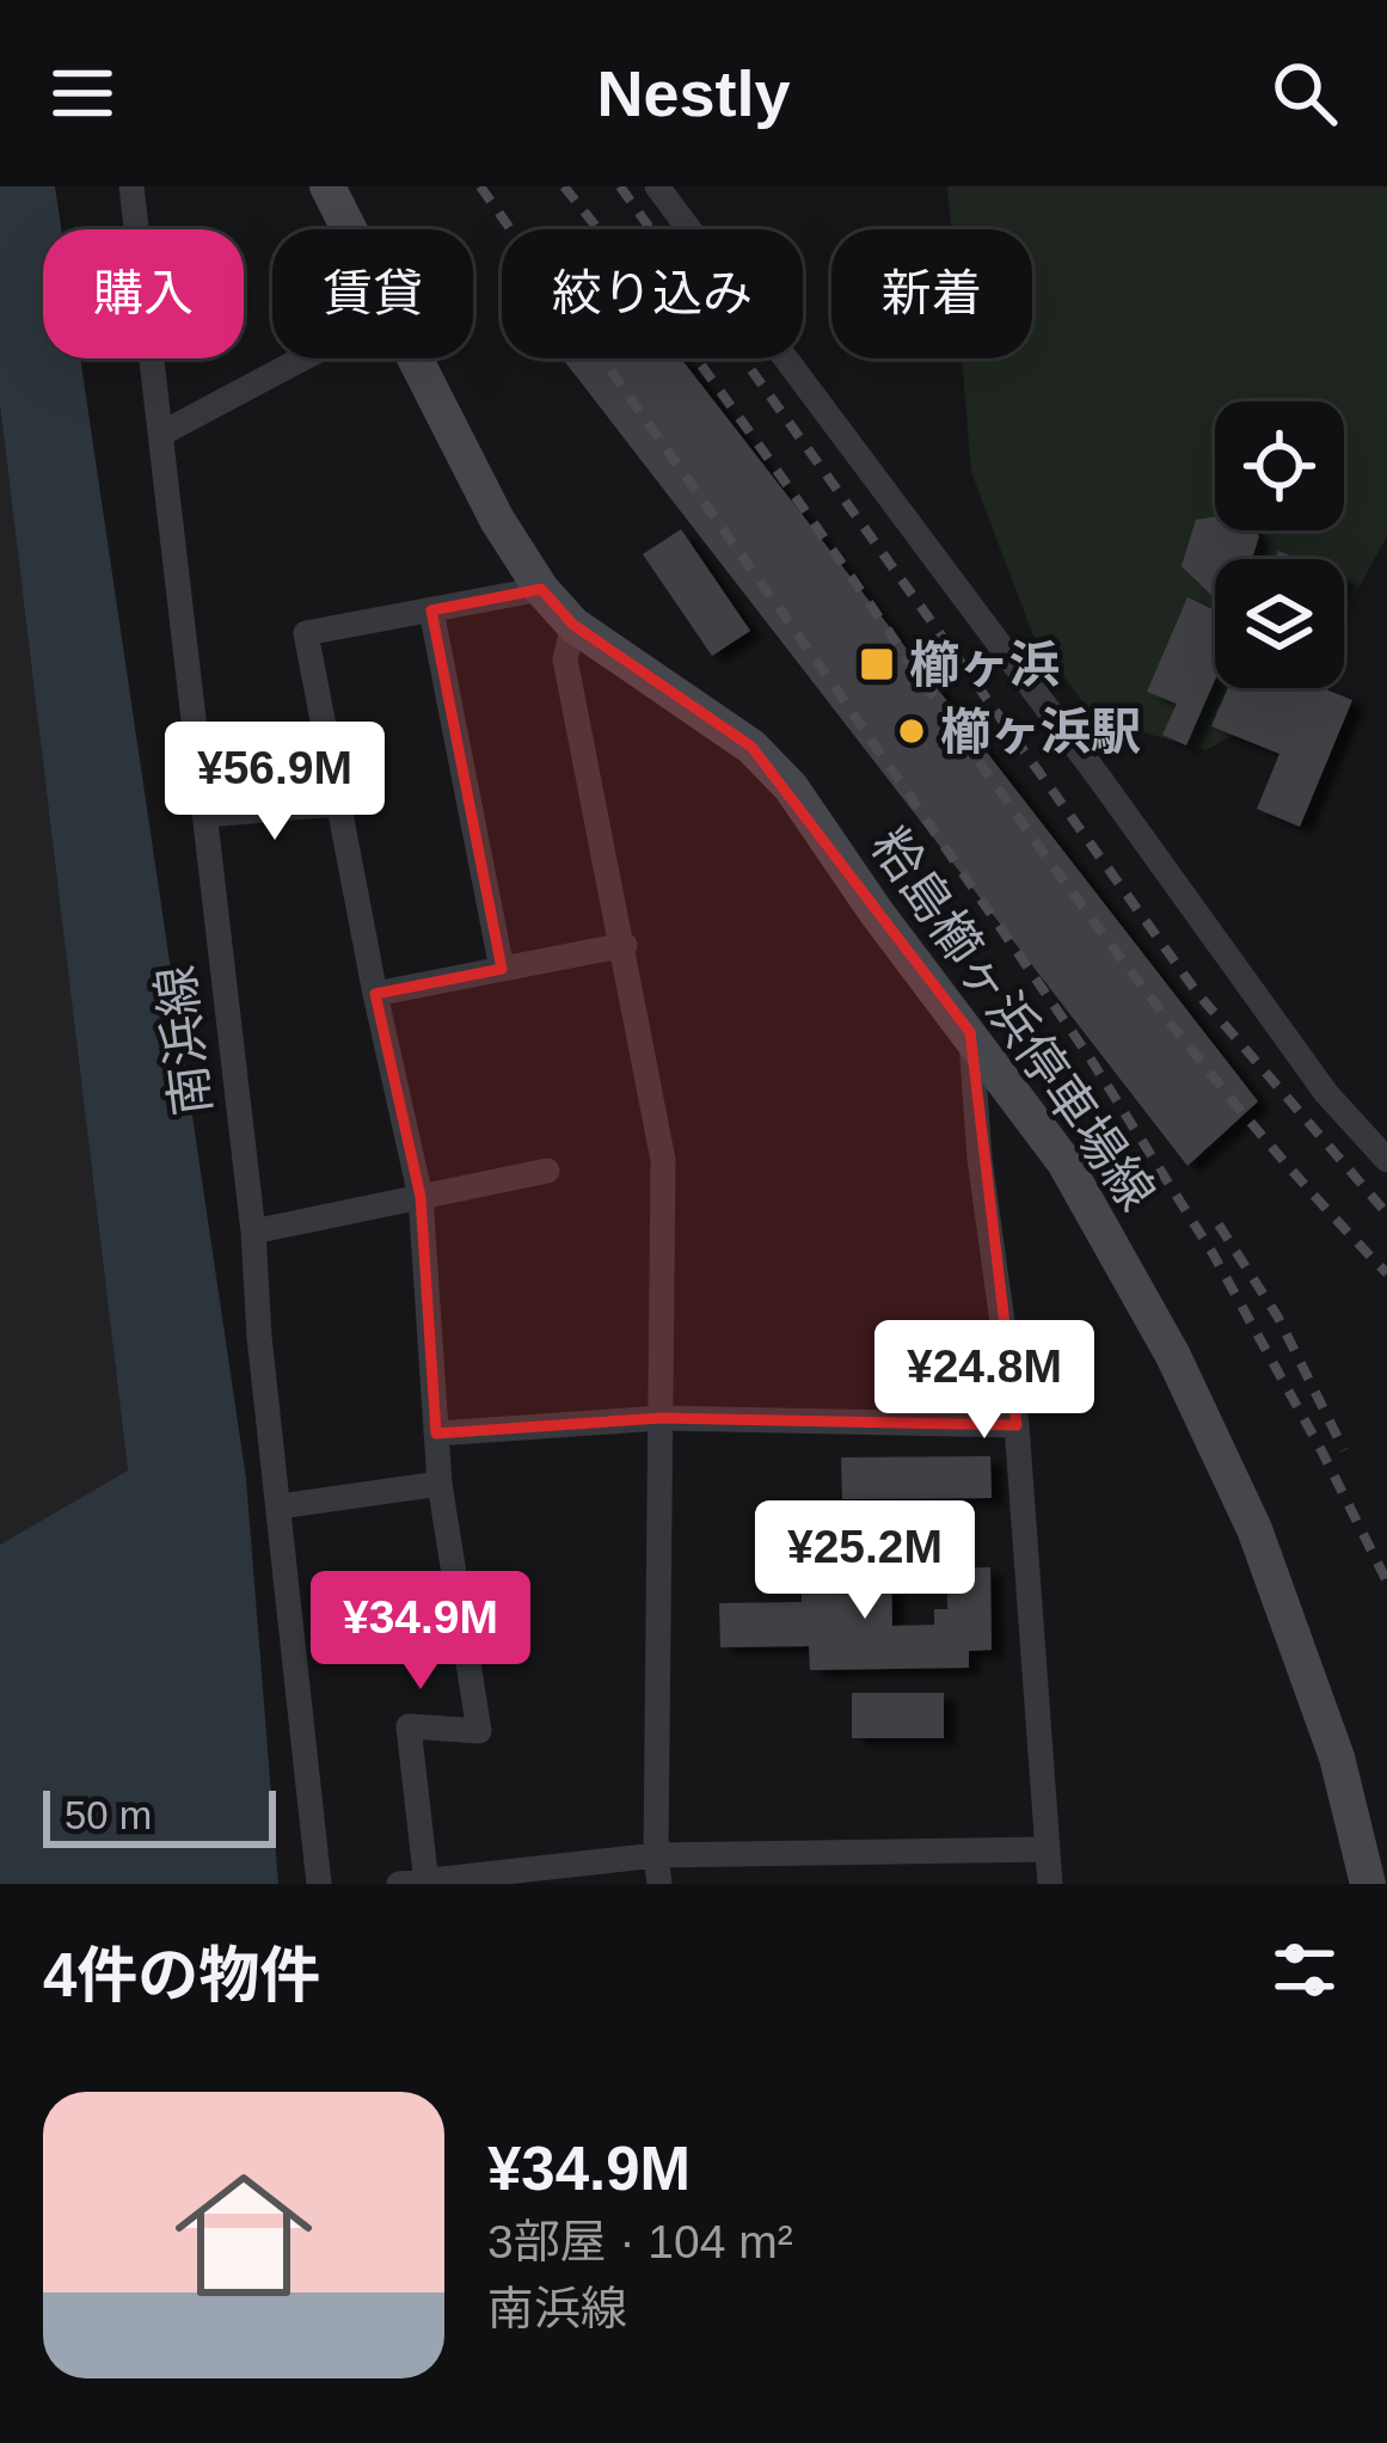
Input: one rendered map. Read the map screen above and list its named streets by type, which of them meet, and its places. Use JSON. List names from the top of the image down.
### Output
{
  "streets": {
    "main road": ["粭島櫛ヶ浜停車場線"],
    "street": ["南浜線"]
  },
  "places": {
    "transit": ["櫛ヶ浜"],
    "other": ["櫛ヶ浜駅"]
  },
  "scale_bar": "50 m",
  "page": {
    "header": "Nestly",
    "chip": [
      "購入",
      "賃貸",
      "絞り込み",
      "新着"
    ],
    "price": [
      "¥56.9M",
      "¥24.8M",
      "¥25.2M",
      "¥34.9M"
    ],
    "scale": "50 m",
    "heading": "4件の物件",
    "list": [
      {
        "name": "¥34.9M",
        "note": "3部屋 · 104 m² · 南浜線"
      }
    ]
  }
}
